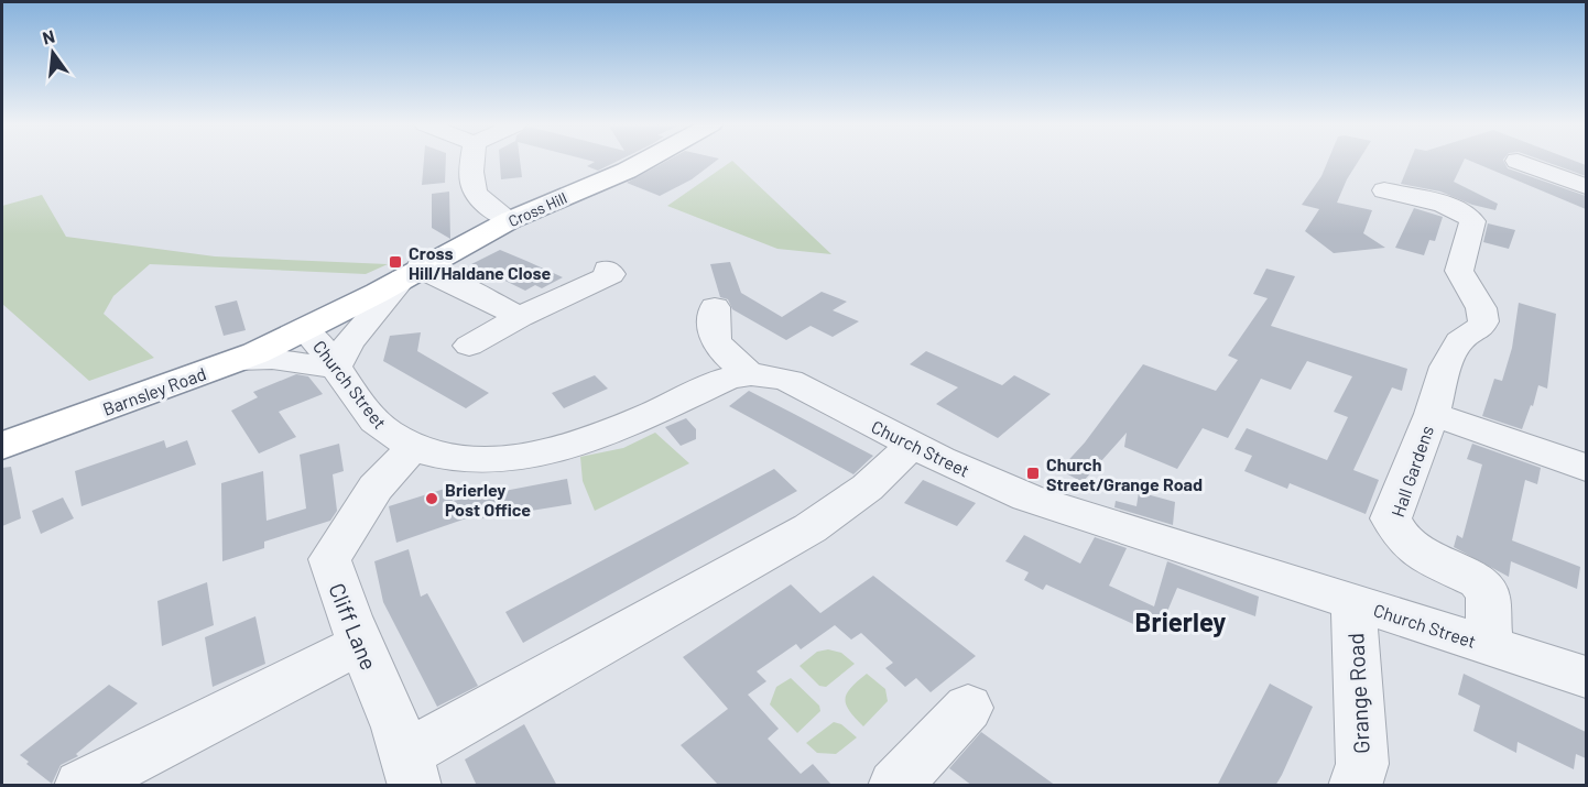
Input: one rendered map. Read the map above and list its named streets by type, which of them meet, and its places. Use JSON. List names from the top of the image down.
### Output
{
  "streets": {
    "highway": ["Cross Hill", "Barnsley Road"],
    "street": [
      "Church Street",
      "Hall Gardens",
      "Cliff Lane",
      "Grange Road"
    ]
  },
  "crossings": [
    ["Cross Hill", "Church Street"],
    ["Cross Hill", "Barnsley Road"],
    ["Church Street", "Barnsley Road"],
    ["Church Street", "Hall Gardens"],
    ["Church Street", "Cliff Lane"],
    ["Church Street", "Grange Road"]
  ],
  "districts": ["Brierley"],
  "places": {
    "transit": ["Cross Hill/Haldane Close", "Church Street/Grange Road"],
    "other": ["Brierley Post Office"]
  },
  "north": "top"
}
